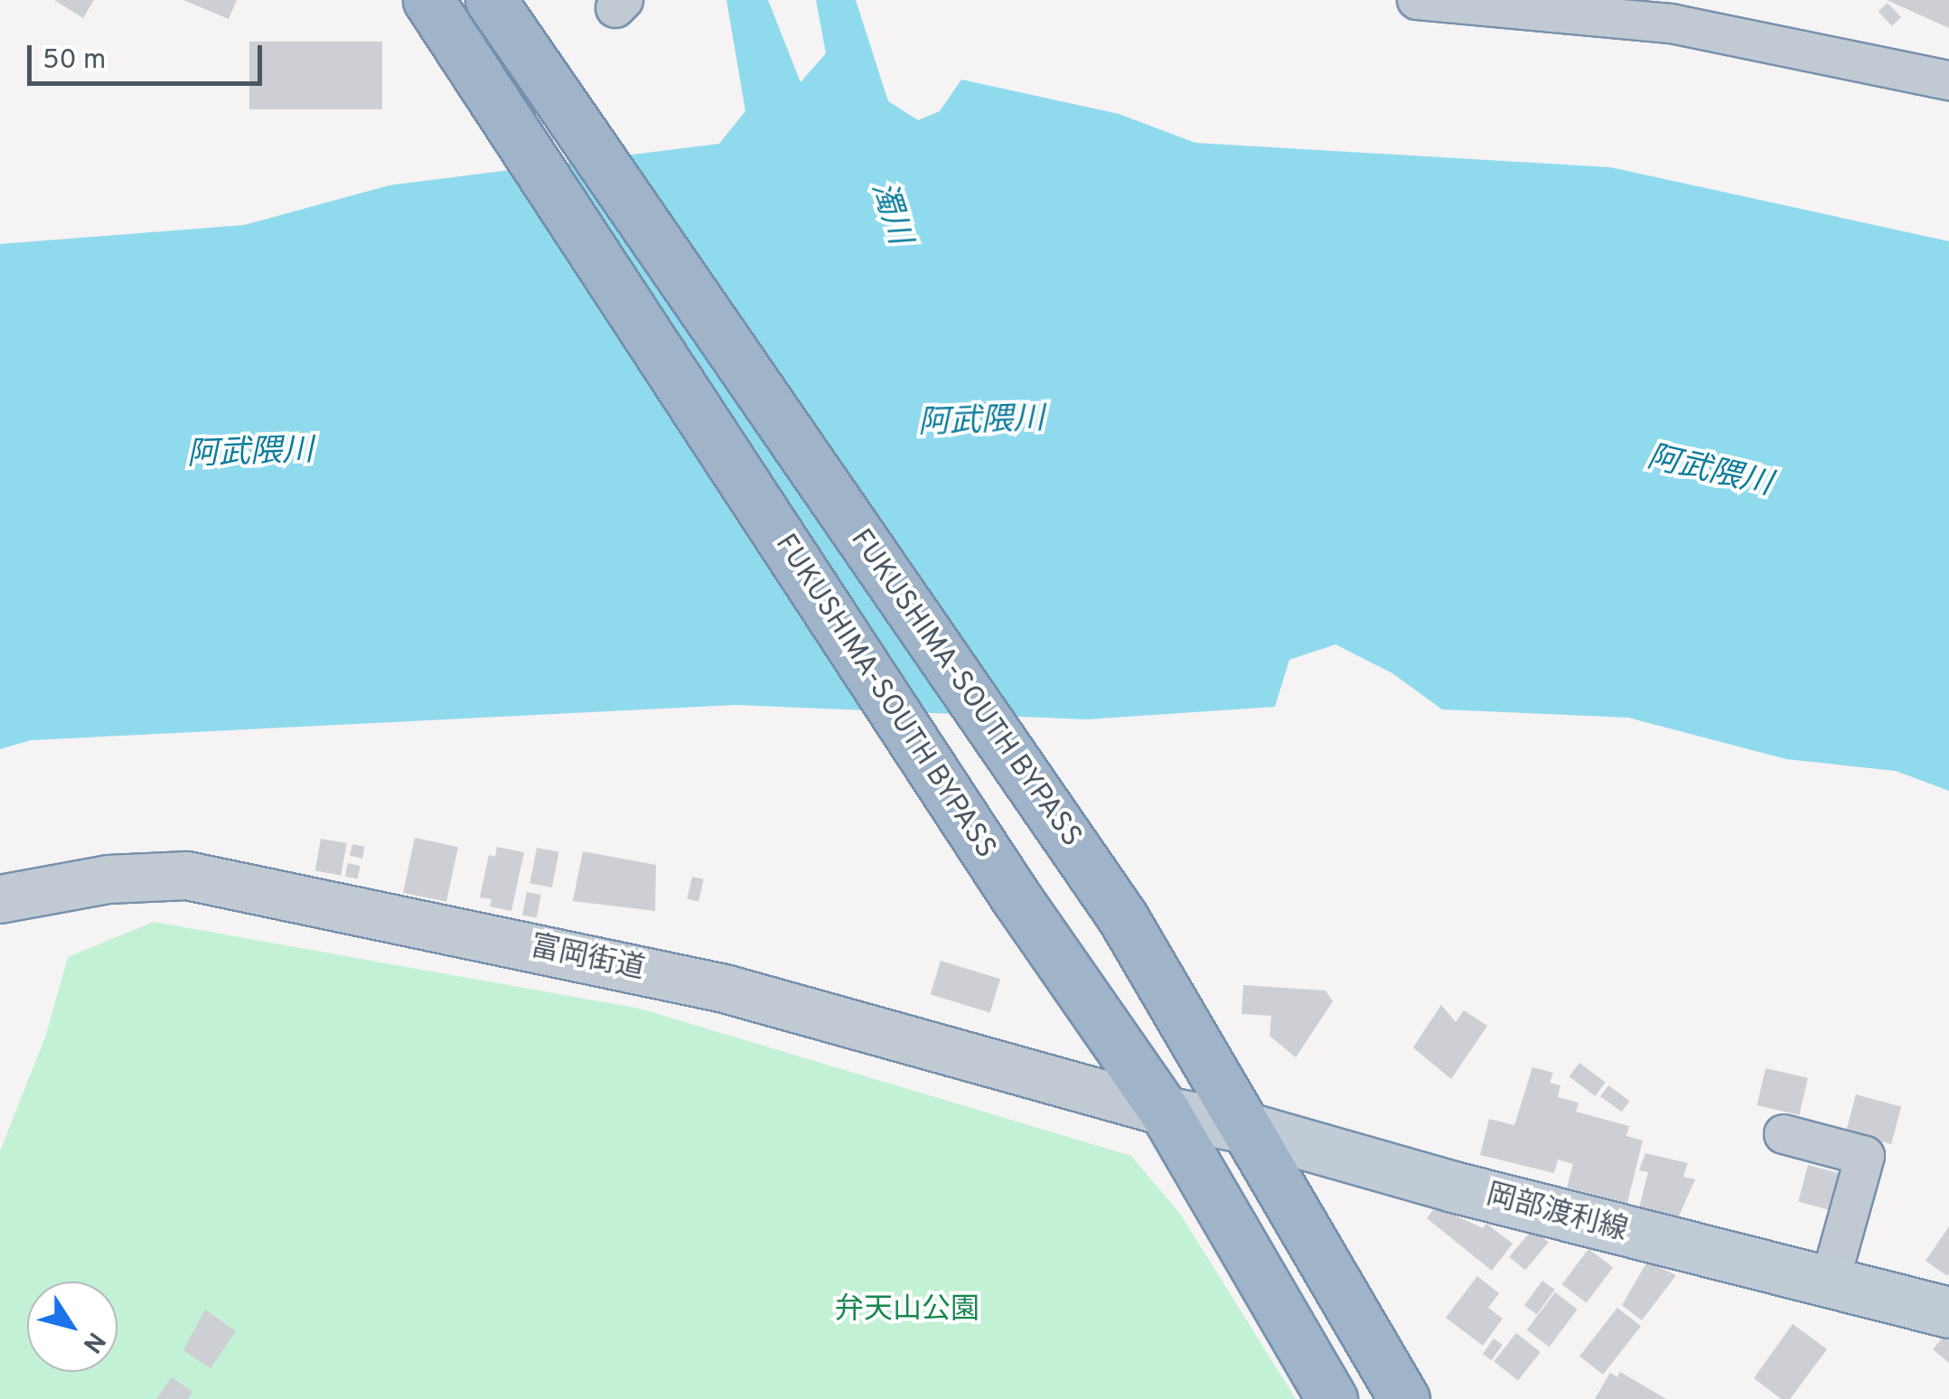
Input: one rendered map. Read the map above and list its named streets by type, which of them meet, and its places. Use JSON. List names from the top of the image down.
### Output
{
  "streets": {
    "highway": ["FUKUSHIMA-SOUTH BYPASS"],
    "main road": ["岡部渡利線"],
    "street": ["富岡街道"]
  },
  "crossings": [
    ["FUKUSHIMA-SOUTH BYPASS", "富岡街道"],
    ["FUKUSHIMA-SOUTH BYPASS", "岡部渡利線"],
    ["富岡街道", "岡部渡利線"]
  ],
  "water": ["濁川", "阿武隈川"],
  "parks": ["弁天山公園"],
  "scale_bar": "50 m",
  "north": "bottom right"
}
